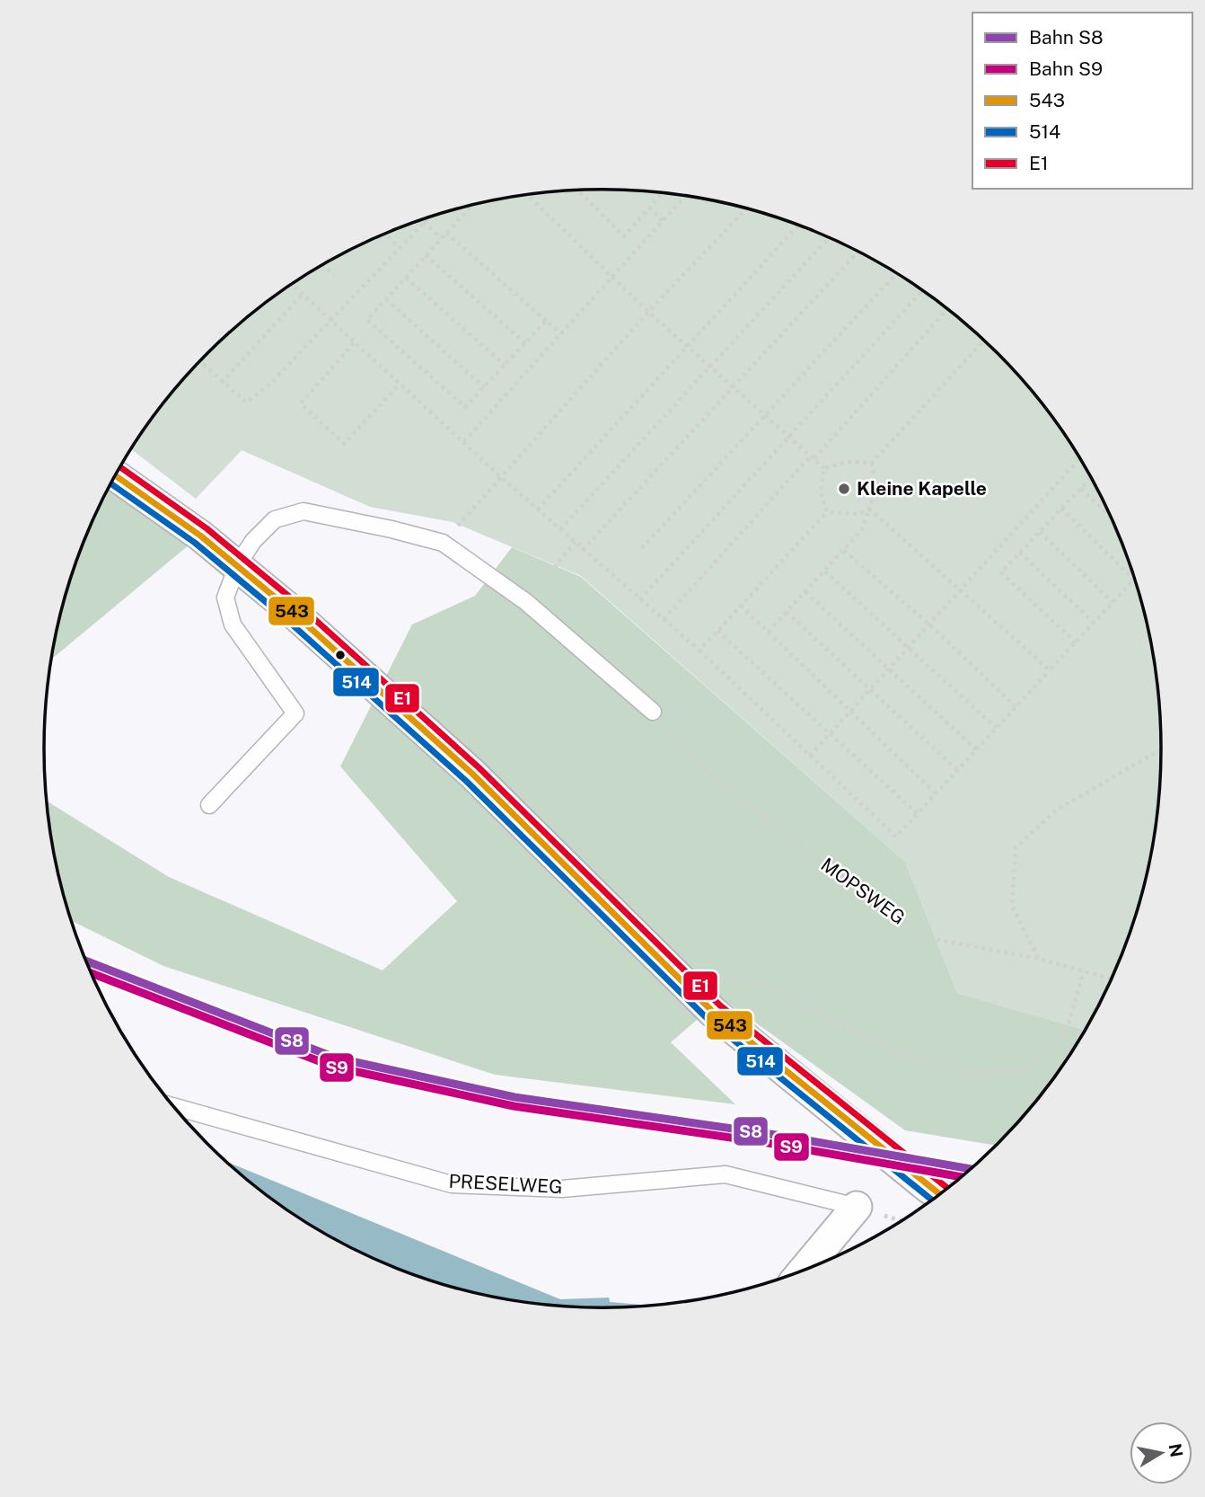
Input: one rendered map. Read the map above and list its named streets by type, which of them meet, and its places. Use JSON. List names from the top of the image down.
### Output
{
  "streets": {
    "lane": ["PRESELWEG"],
    "path": ["MOPSWEG"]
  },
  "places": ["Kleine Kapelle"],
  "lines": [
    "transit line E1",
    "transit line 543",
    "transit line 514",
    "rail line S8",
    "rail line S9"
  ],
  "legend": [
    "Bahn S8",
    "Bahn S9",
    "543",
    "514",
    "E1"
  ],
  "north": "right"
}
